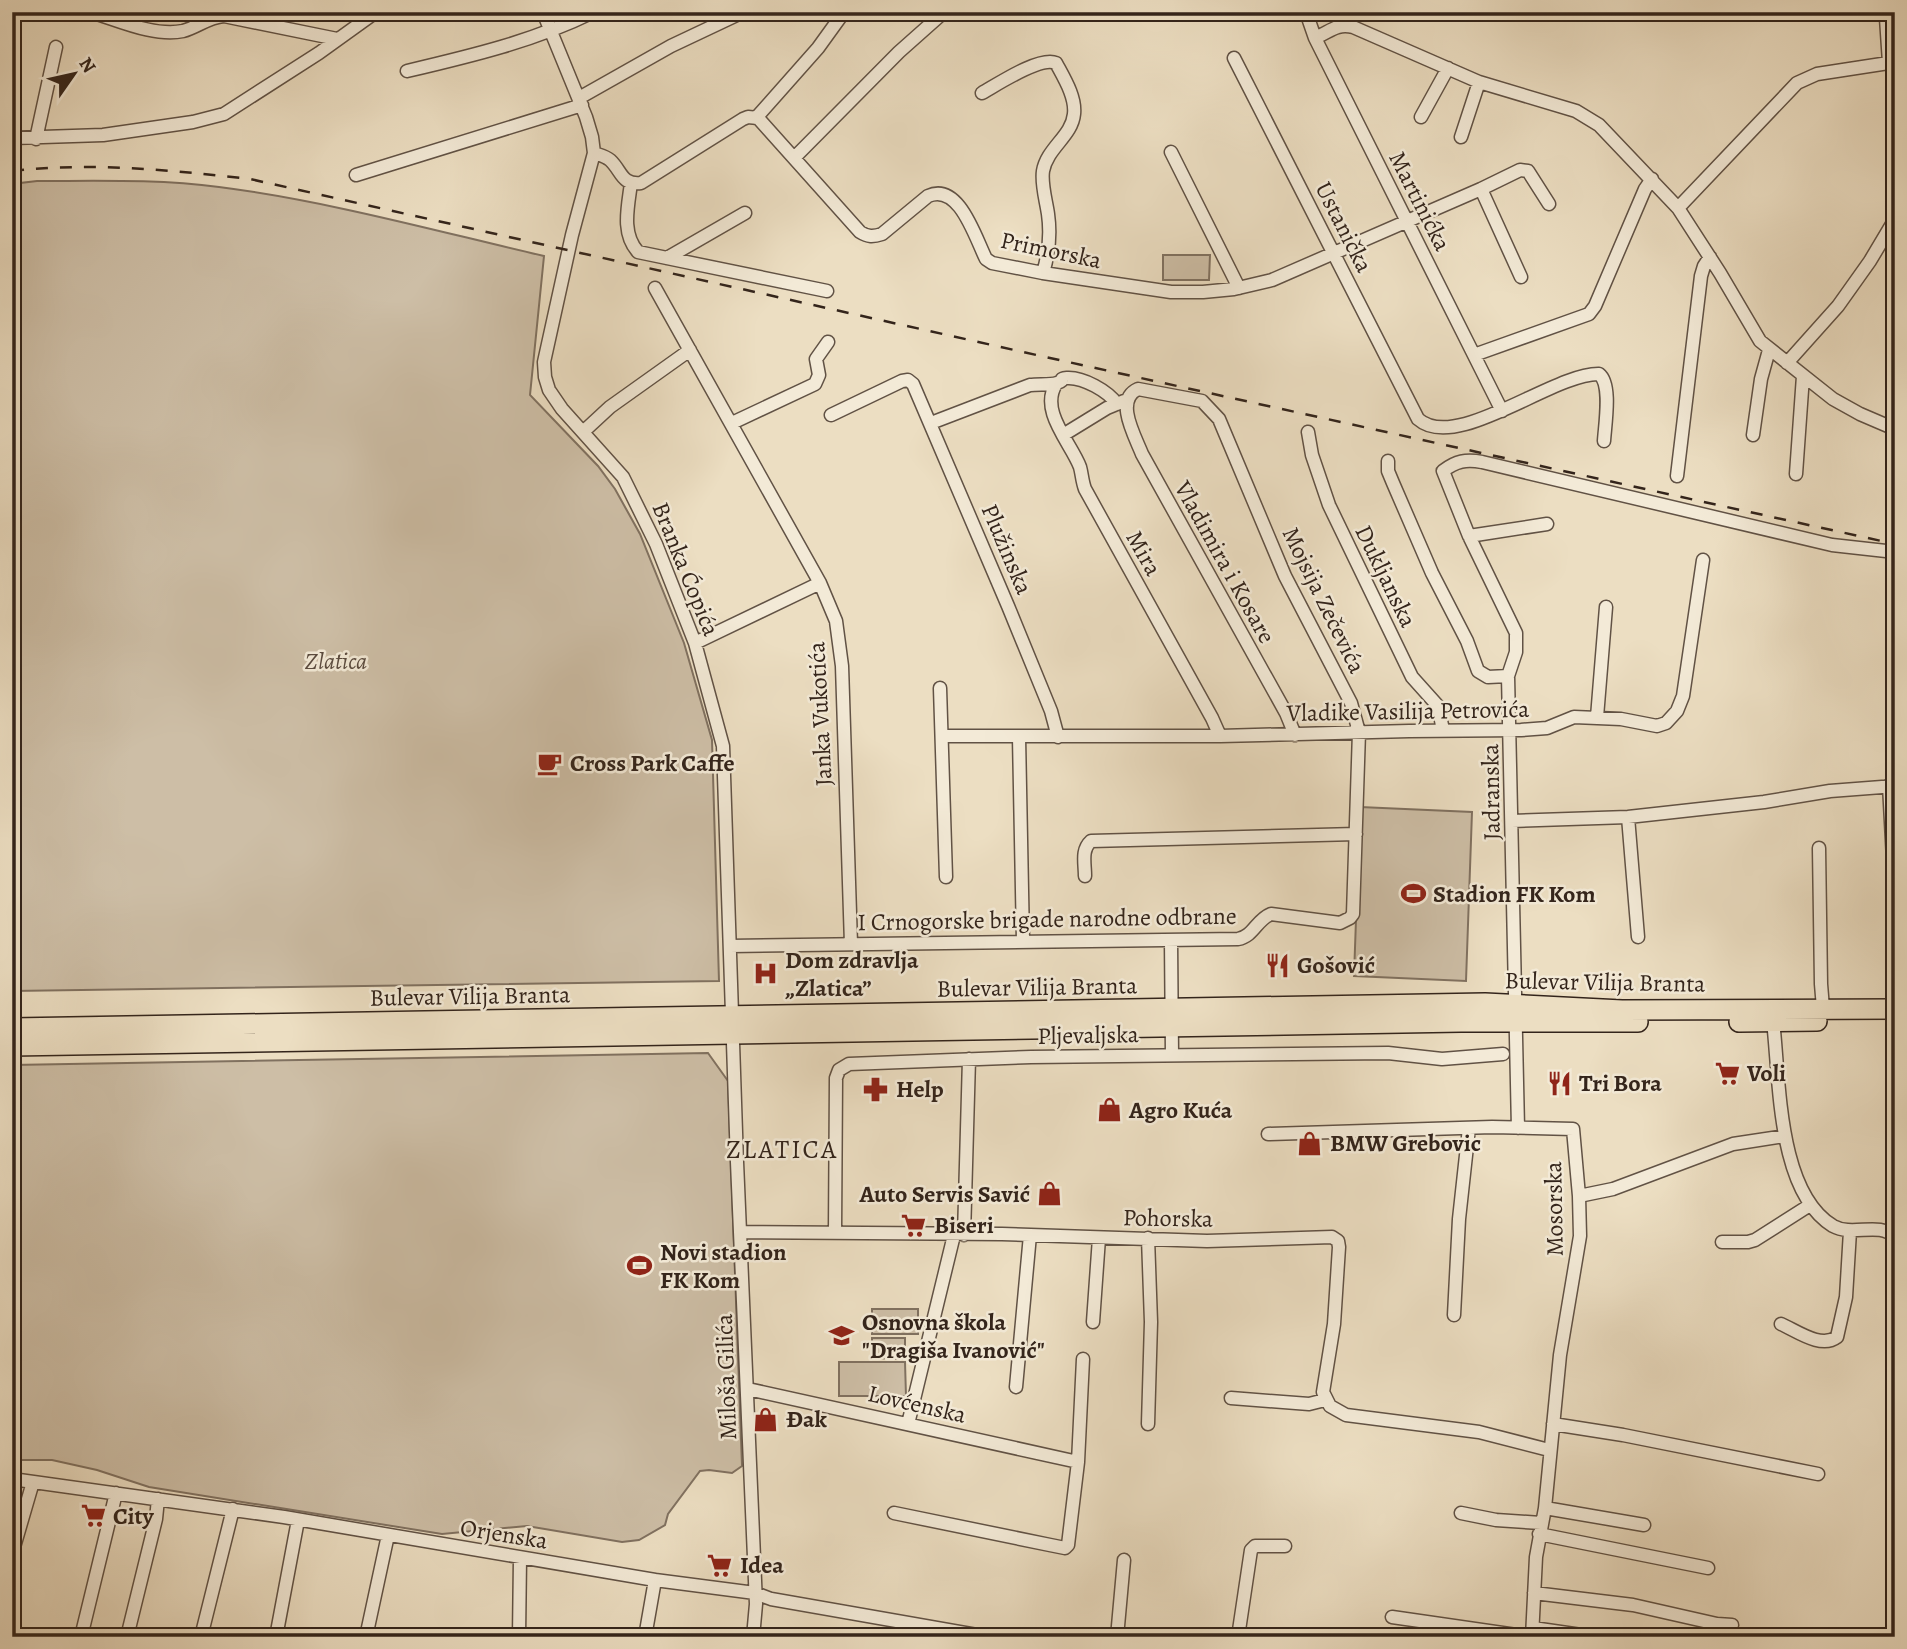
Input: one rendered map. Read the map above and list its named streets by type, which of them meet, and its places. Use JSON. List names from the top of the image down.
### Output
{
  "streets": {
    "main road": ["Bulevar Vilija Branta"],
    "street": [
      "Martinićka",
      "Ustanička",
      "Primorska",
      "Plužinska",
      "Mira",
      "Vladimira i Kosare",
      "Branka Ćopića",
      "Dukljanska",
      "Mojsija Zečevića",
      "Vladike Vasilija Petrovića",
      "Janka Vukotića",
      "Jadranska",
      "I Crnogorske brigade narodne odbrane",
      "Pljevaljska",
      "Mosorska",
      "Pohorska",
      "Miloša Gilića",
      "Lovćenska",
      "Orjenska"
    ]
  },
  "crossings": [
    ["Martinićka", "Ustanička"],
    ["Martinićka", "Primorska"],
    ["Ustanička", "Primorska"],
    ["Plužinska", "Vladike Vasilija Petrovića"],
    ["Mira", "Vladike Vasilija Petrovića"],
    ["Vladimira i Kosare", "Mojsija Zečevića"],
    ["Vladimira i Kosare", "Vladike Vasilija Petrovića"],
    ["Branka Ćopića", "I Crnogorske brigade narodne odbrane"],
    ["Branka Ćopića", "Bulevar Vilija Branta"],
    ["Branka Ćopića", "Miloša Gilića"],
    ["Dukljanska", "Vladike Vasilija Petrovića"],
    ["Mojsija Zečevića", "Vladike Vasilija Petrovića"],
    ["Mojsija Zečevića", "I Crnogorske brigade narodne odbrane"],
    ["Vladike Vasilija Petrovića", "Jadranska"],
    ["Janka Vukotića", "I Crnogorske brigade narodne odbrane"],
    ["Jadranska", "Bulevar Vilija Branta"],
    ["Bulevar Vilija Branta", "Miloša Gilića"],
    ["Pljevaljska", "Pohorska"],
    ["Pohorska", "Miloša Gilića"],
    ["Miloša Gilića", "Lovćenska"],
    ["Miloša Gilića", "Orjenska"]
  ],
  "districts": ["ZLATICA"],
  "parks": ["Zlatica"],
  "places": {
    "cafe": ["Cross Park Caffe"],
    "sports": ["Stadion FK Kom", "Novi stadion FK Kom"],
    "restaurant": ["Gošović", "Tri Bora"],
    "hospital": ["Dom zdravlja „Zlatica”"],
    "supermarket": [
      "Voli",
      "Biseri",
      "City",
      "Idea"
    ],
    "pharmacy": ["Help"],
    "shop": [
      "Agro Kuća",
      "BMW Grebovic",
      "Auto Servis Savić",
      "Đak"
    ],
    "school or university": ["Osnovna škola \"Dragiša Ivanović\""]
  },
  "north": "top right"
}
